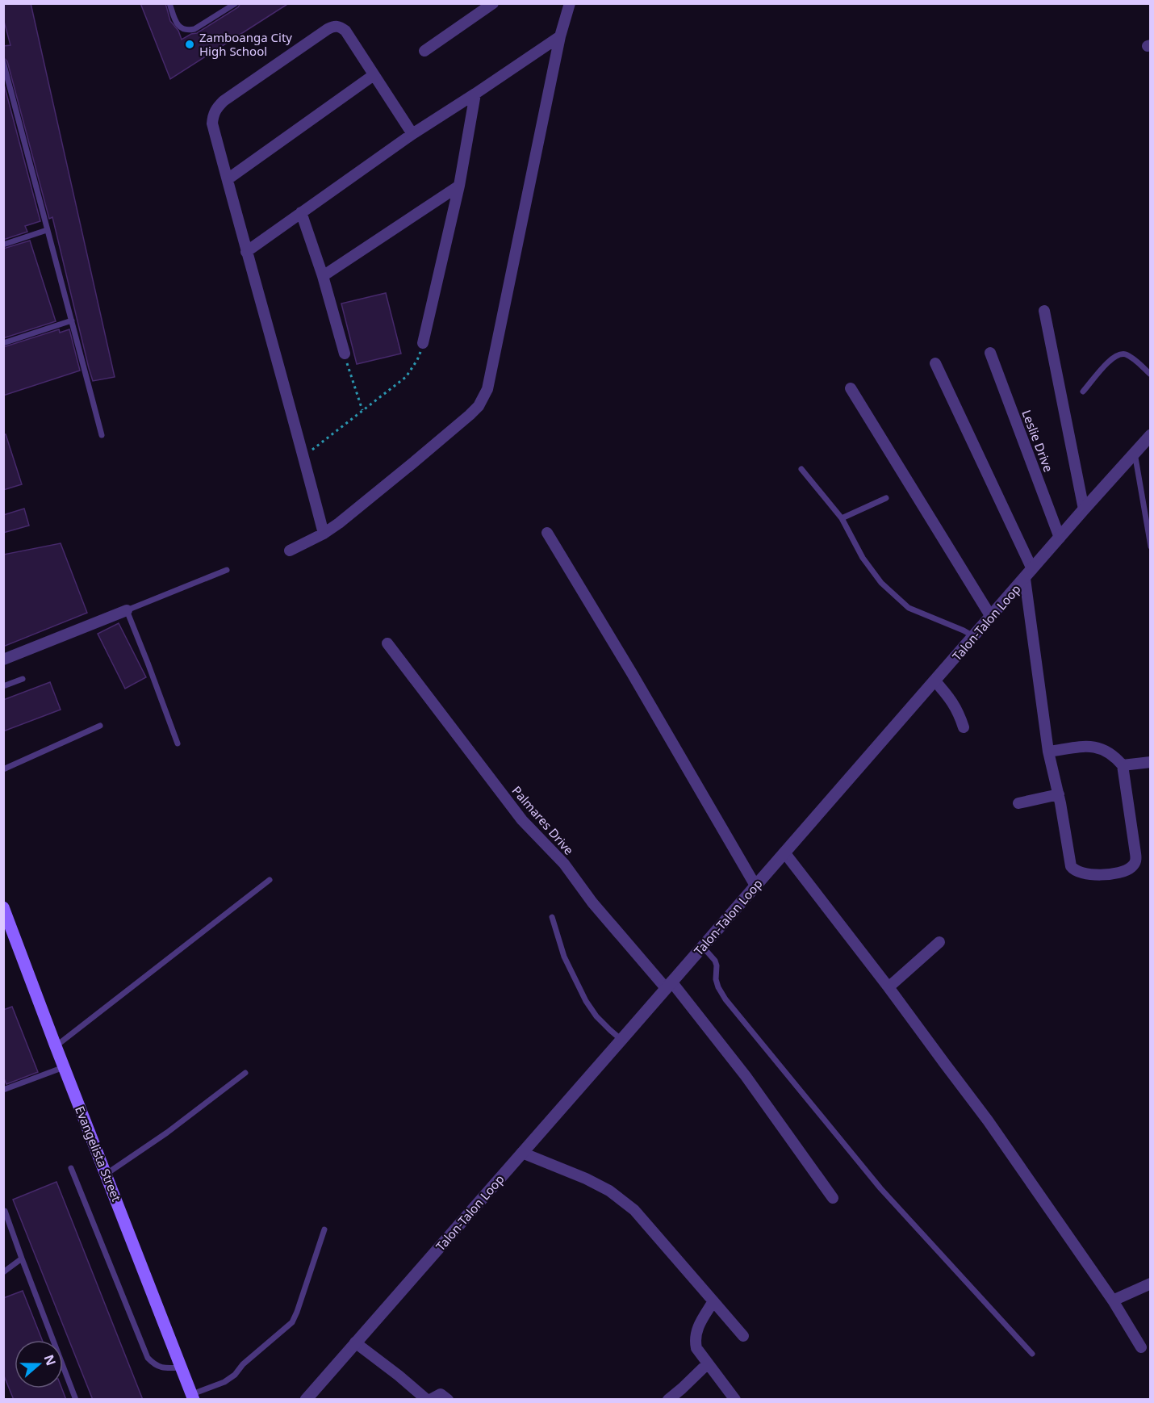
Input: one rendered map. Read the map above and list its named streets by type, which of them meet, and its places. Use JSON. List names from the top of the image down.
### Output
{
  "streets": {
    "main road": ["Evangelista Street"],
    "street": ["Leslie Drive", "Talon-Talon Loop", "Palmares Drive"]
  },
  "crossings": [
    ["Leslie Drive", "Talon-Talon Loop"],
    ["Talon-Talon Loop", "Palmares Drive"]
  ],
  "places": ["Zamboanga City High School"],
  "north": "right"
}
